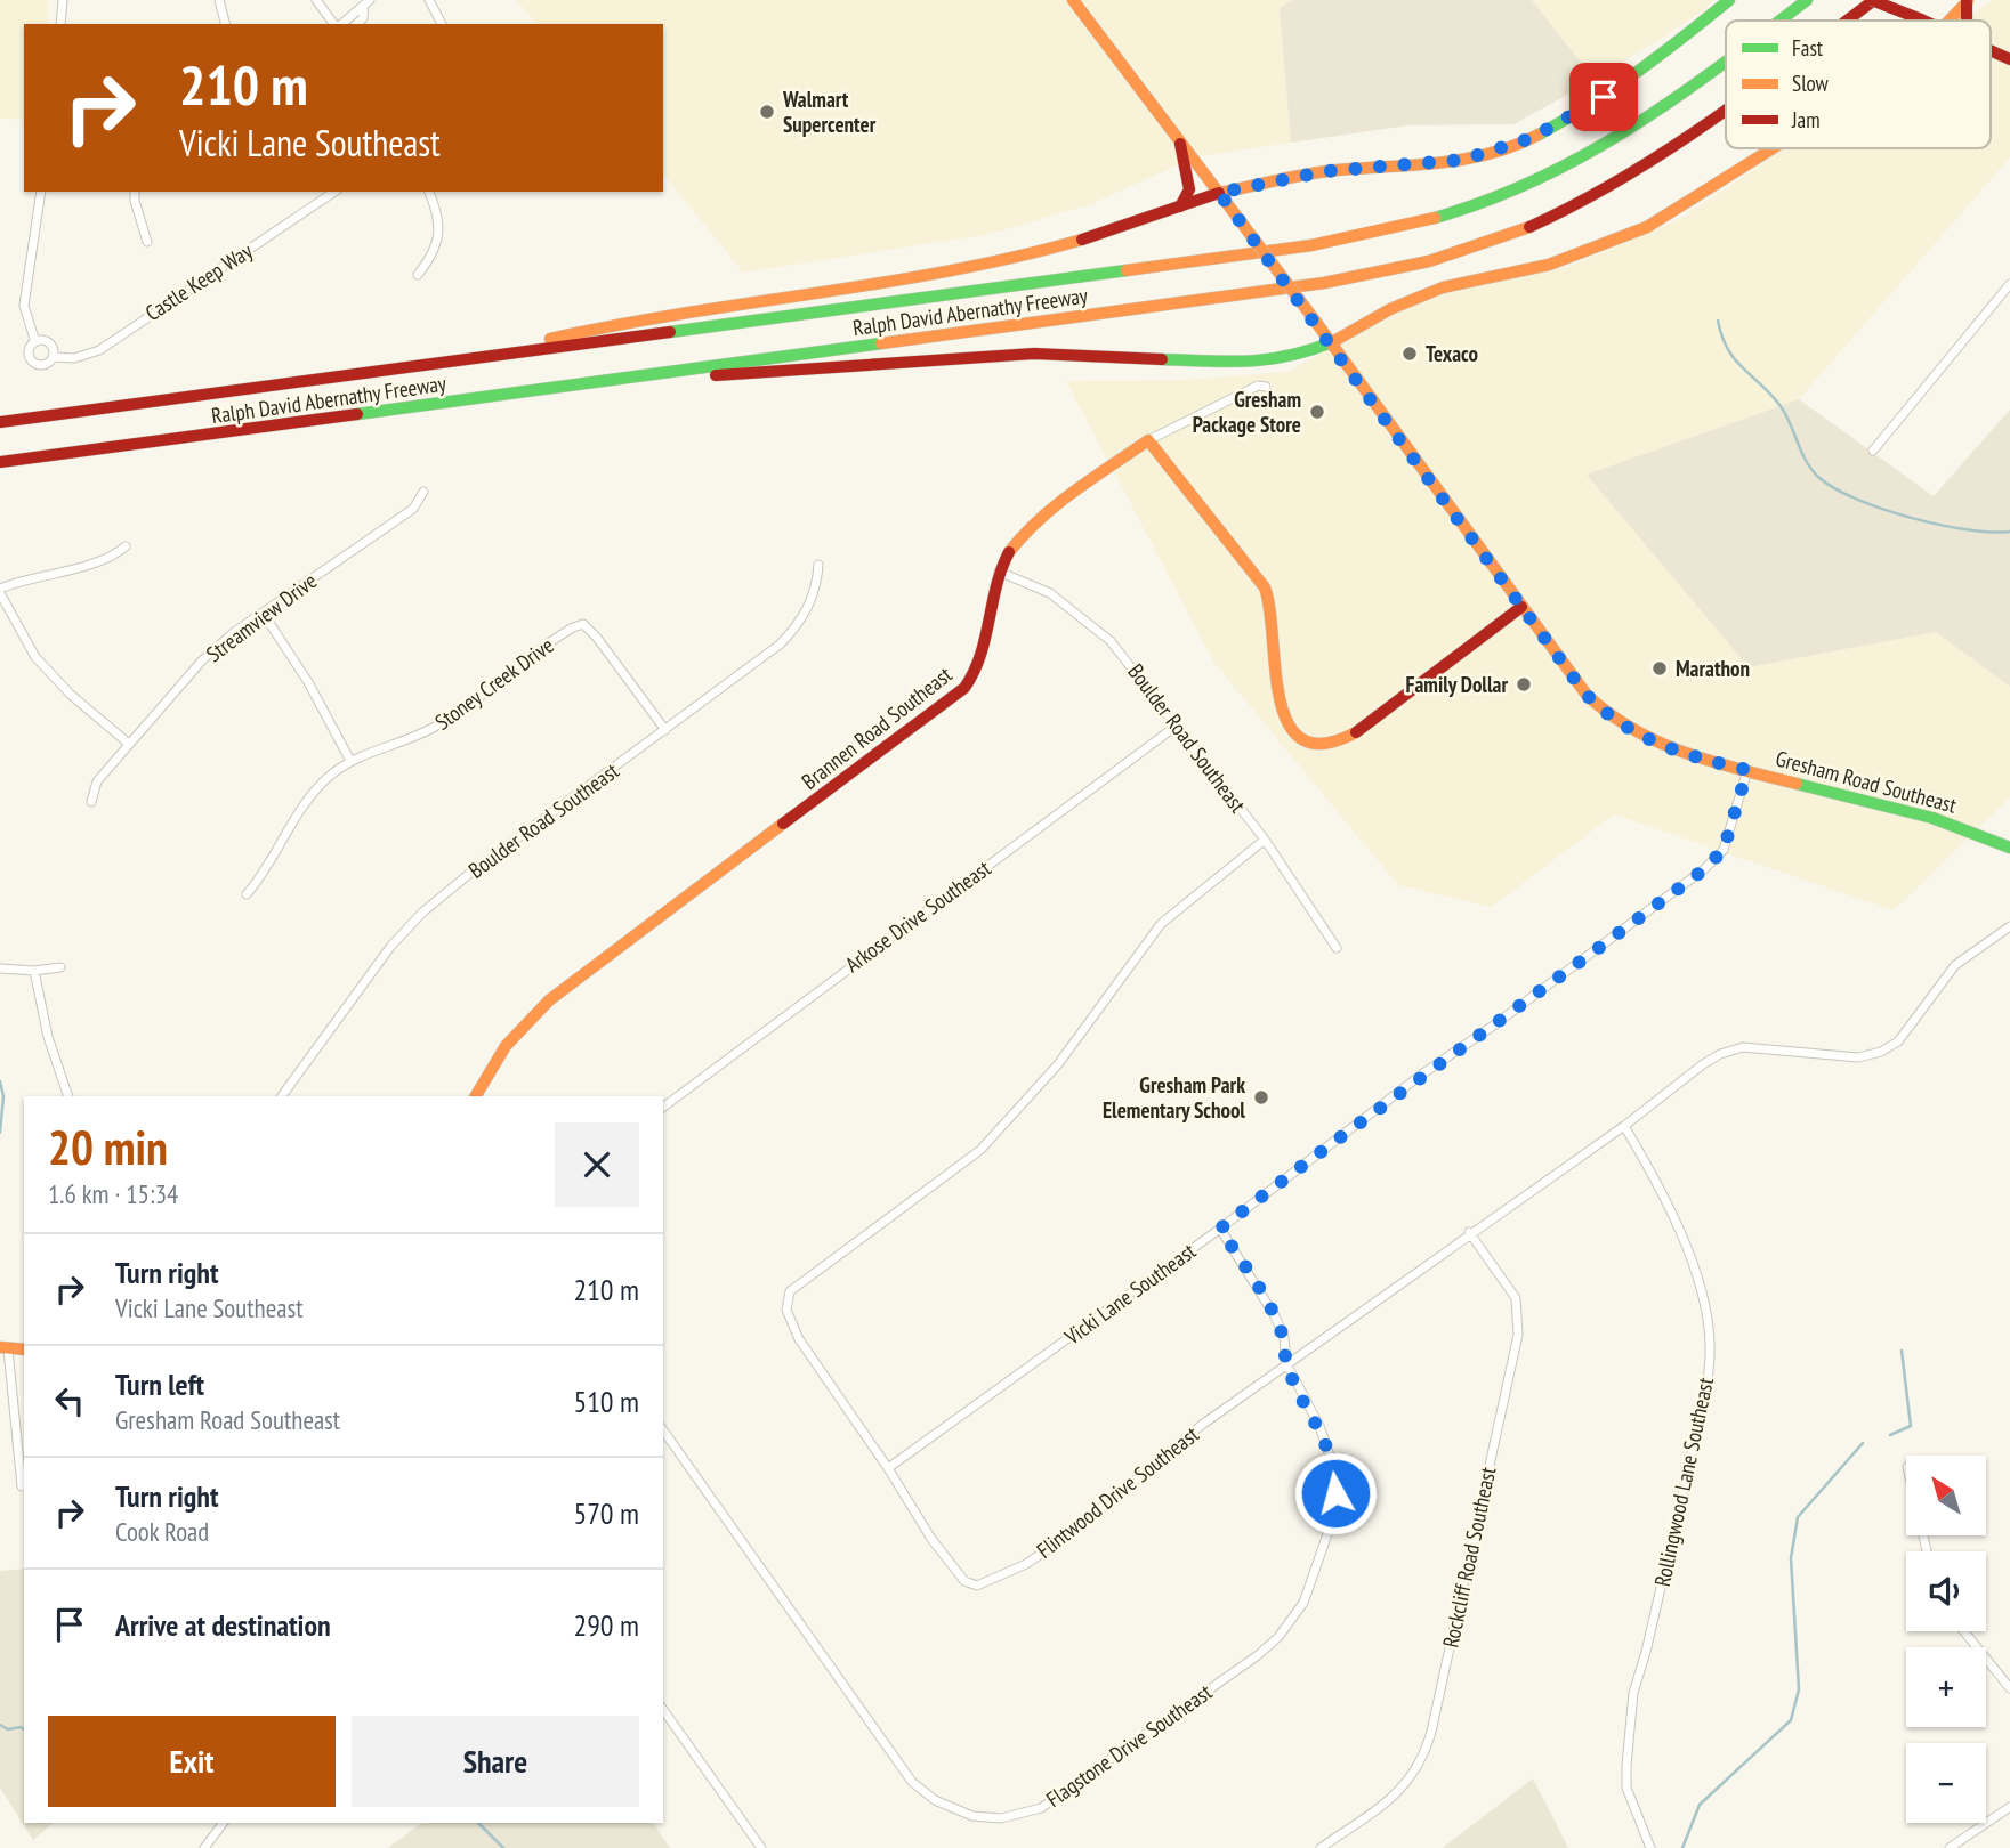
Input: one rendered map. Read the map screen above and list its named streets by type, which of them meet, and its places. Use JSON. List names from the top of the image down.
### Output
{
  "streets": {
    "main road": ["Ralph David Abernathy Freeway", "Brannen Road Southeast", "Gresham Road Southeast"],
    "street": [
      "Castle Keep Way",
      "Streamview Drive",
      "Stoney Creek Drive",
      "Boulder Road Southeast",
      "Arkose Drive Southeast",
      "Vicki Lane Southeast",
      "Rollingwood Lane Southeast",
      "Flintwood Drive Southeast",
      "Rockcliff Road Southeast",
      "Flagstone Drive Southeast"
    ]
  },
  "crossings": [
    ["Stoney Creek Drive", "Boulder Road Southeast"],
    ["Brannen Road Southeast", "Boulder Road Southeast"],
    ["Boulder Road Southeast", "Arkose Drive Southeast"],
    ["Boulder Road Southeast", "Flintwood Drive Southeast"],
    ["Gresham Road Southeast", "Vicki Lane Southeast"],
    ["Vicki Lane Southeast", "Flintwood Drive Southeast"],
    ["Vicki Lane Southeast", "Flagstone Drive Southeast"],
    ["Rollingwood Lane Southeast", "Flintwood Drive Southeast"],
    ["Flintwood Drive Southeast", "Rockcliff Road Southeast"],
    ["Flintwood Drive Southeast", "Flagstone Drive Southeast"]
  ],
  "places": [
    "Walmart Supercenter",
    "Texaco",
    "Gresham Package Store",
    "Marathon",
    "Family Dollar",
    "Gresham Park Elementary School"
  ],
  "legend": ["Fast", "Slow", "Jam"],
  "north": "top left",
  "page": {
    "turn": ["210 m", "Vicki Lane Southeast"],
    "heading": ["20 min", "1.6 km · 15:34"],
    "list": [
      {
        "name": "Turn right",
        "note": "Vicki Lane Southeast",
        "value": "210 m"
      },
      {
        "name": "Turn left",
        "note": "Gresham Road Southeast",
        "value": "510 m"
      },
      {
        "name": "Turn right",
        "note": "Cook Road",
        "value": "570 m"
      },
      {
        "name": "Arrive at destination",
        "value": "290 m"
      }
    ],
    "map_buttons": ["+", "−"],
    "buttons": ["Exit", "Share"]
  }
}
